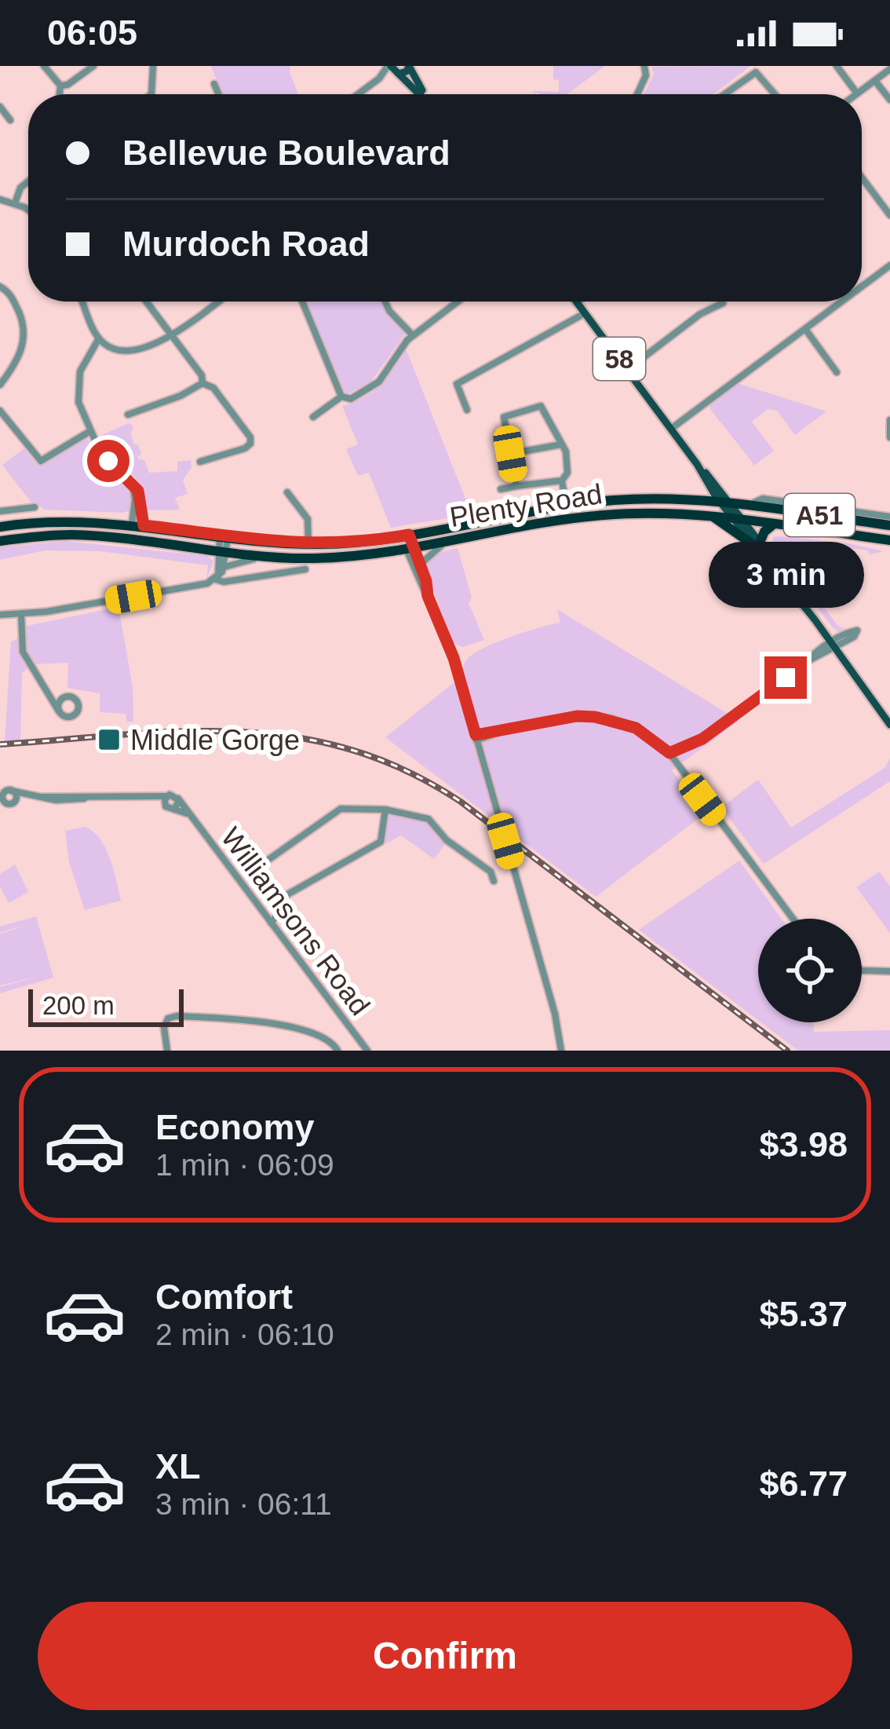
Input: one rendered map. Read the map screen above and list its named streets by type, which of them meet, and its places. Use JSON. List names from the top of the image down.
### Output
{
  "streets": {
    "highway": ["Plenty Road", "A51"],
    "main road": ["58"],
    "street": ["Williamsons Road"]
  },
  "crossings": [
    ["58", "Plenty Road"]
  ],
  "places": {
    "transit": ["Middle Gorge"]
  },
  "scale_bar": "200 m",
  "page": {
    "status": "06:05",
    "banner": ["Bellevue Boulevard", "Murdoch Road"],
    "bubble": "3 min",
    "scale": "200 m",
    "list": [
      {
        "name": "Economy",
        "note": "1 min · 06:09",
        "value": "$3.98"
      },
      {
        "name": "Comfort",
        "note": "2 min · 06:10",
        "value": "$5.37"
      },
      {
        "name": "XL",
        "note": "3 min · 06:11",
        "value": "$6.77"
      }
    ],
    "buttons": "Confirm"
  }
}
